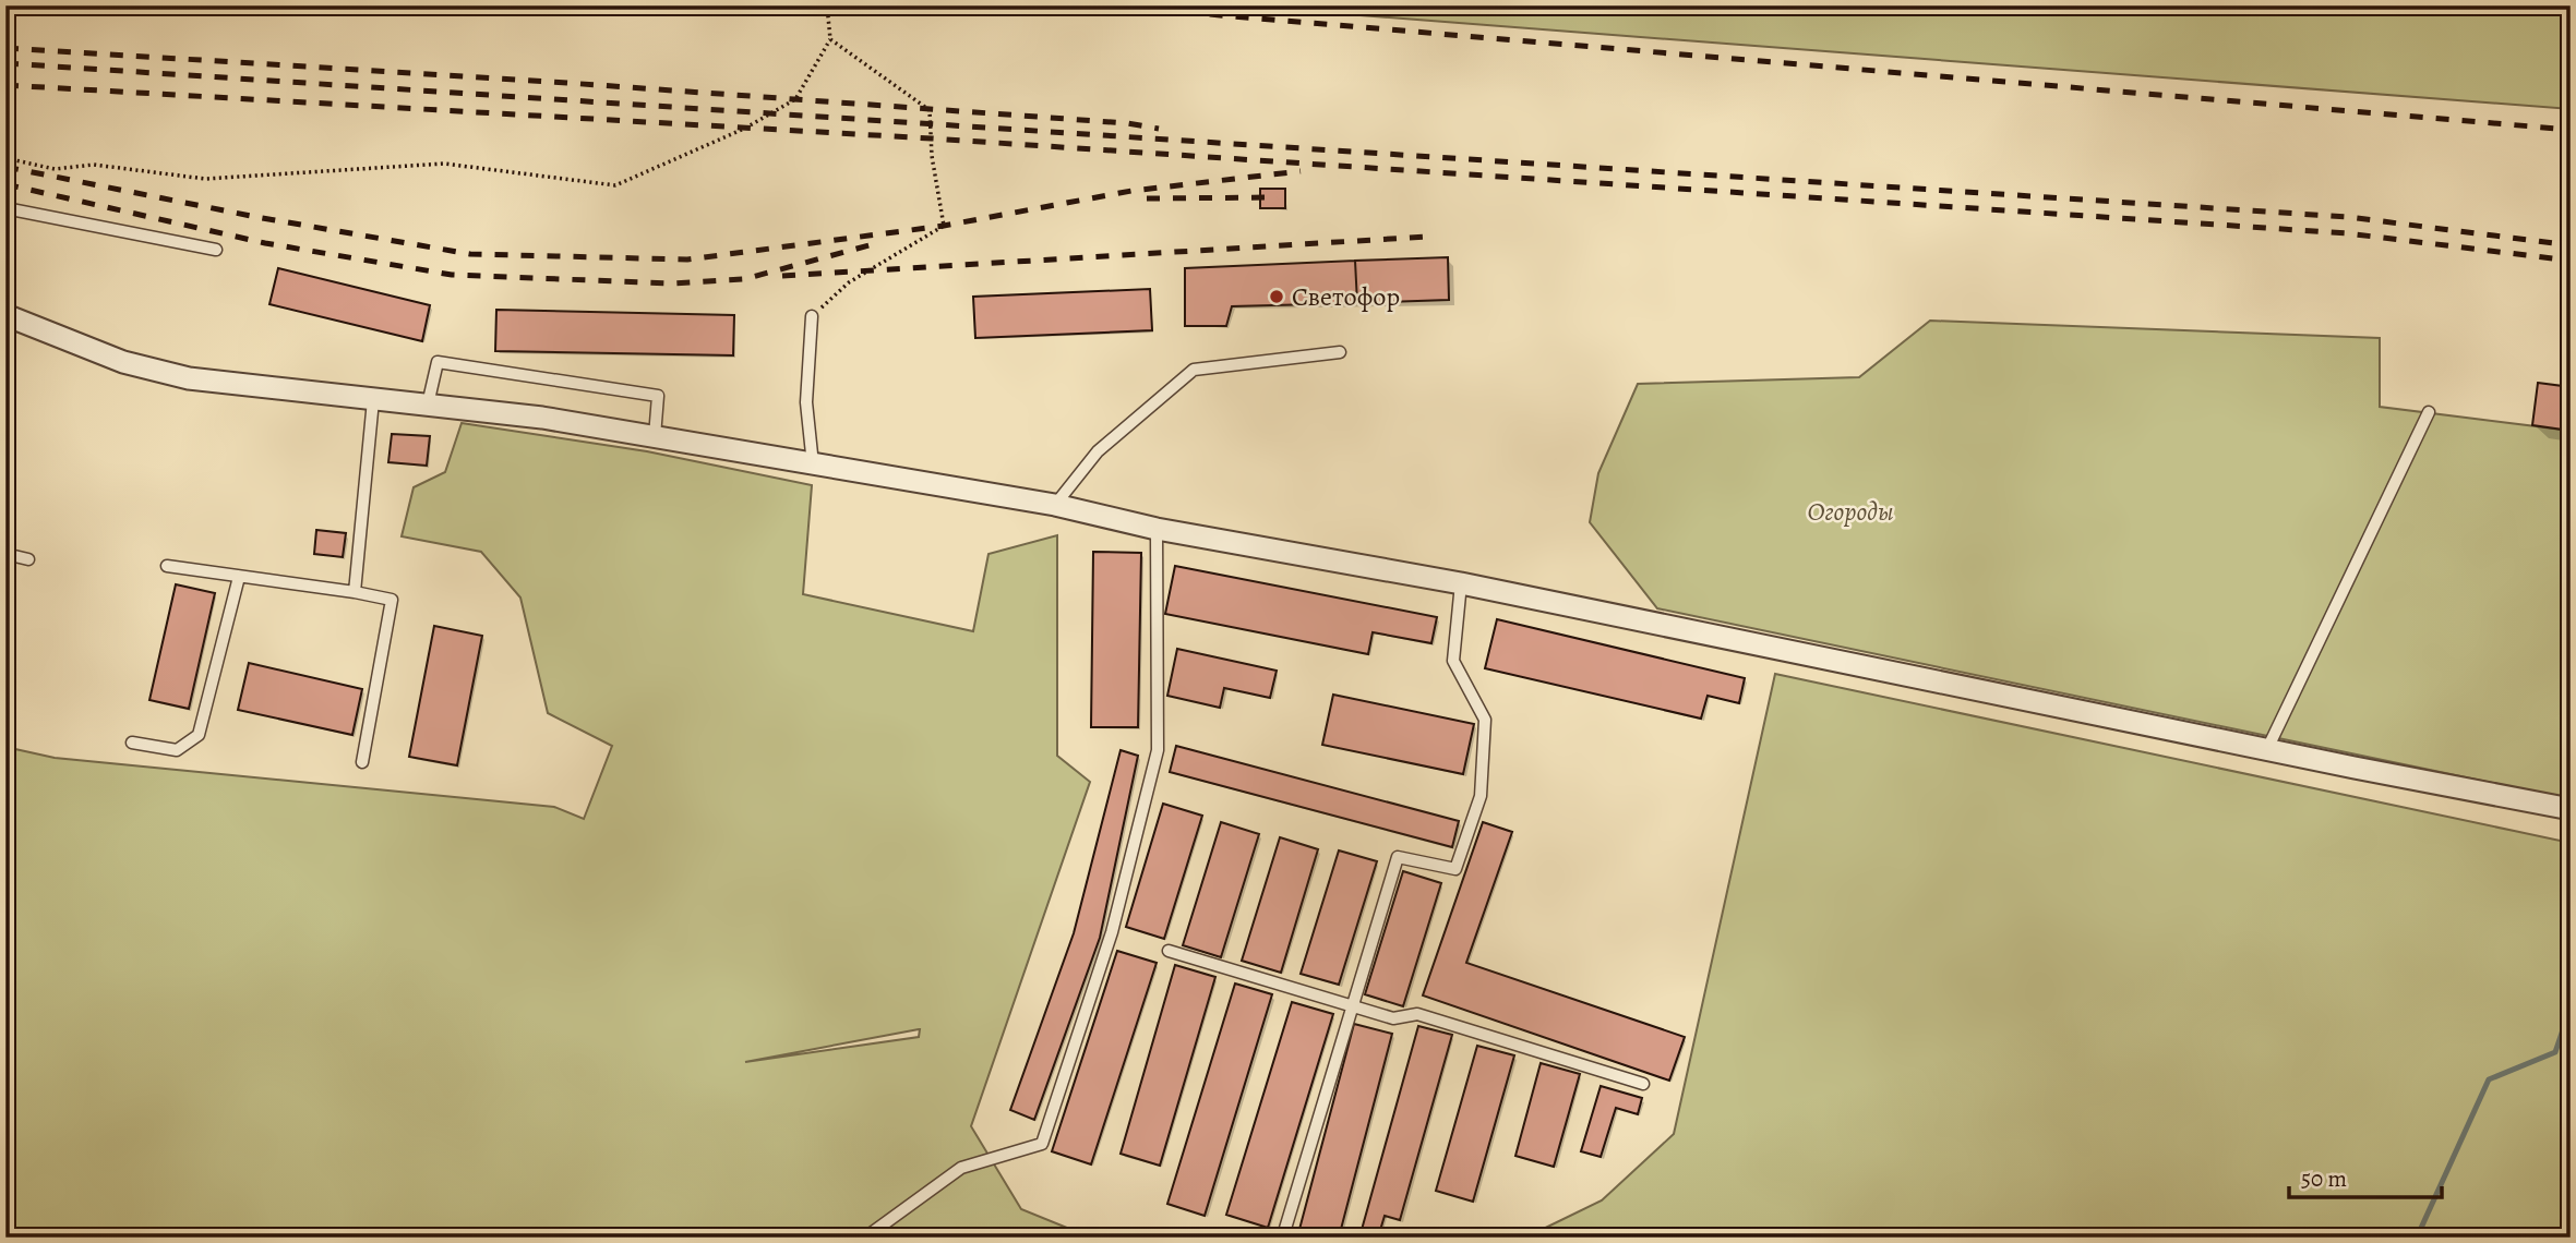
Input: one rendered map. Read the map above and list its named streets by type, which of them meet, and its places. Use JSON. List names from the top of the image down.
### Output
{
  "parks": ["Огороды"],
  "places": ["Светофор"],
  "scale_bar": "50 m"
}
